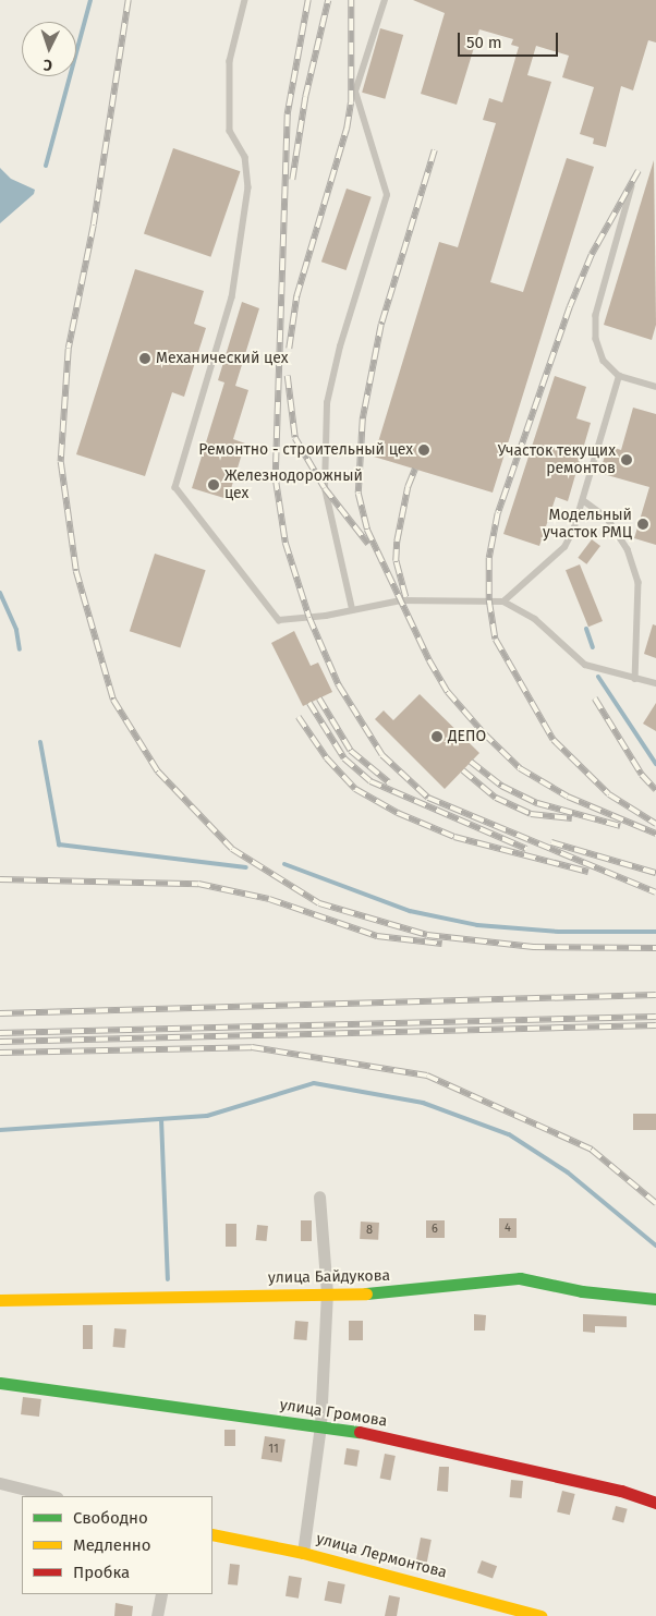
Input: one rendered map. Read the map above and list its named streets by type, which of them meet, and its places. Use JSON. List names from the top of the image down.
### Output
{
  "streets": {
    "street": ["улица Байдукова", "улица Громова", "улица Лермонтова"]
  },
  "places": [
    "Механический цех",
    "Ремонтно - строительный цех",
    "Участок текущих ремонтов",
    "Железнодорожный цех",
    "Модельный участок РМЦ",
    "ДЕПО"
  ],
  "house_numbers": [
    "4",
    "6",
    "8",
    "11"
  ],
  "legend": ["Свободно", "Медленно", "Пробка"],
  "scale_bar": "50 m",
  "north": "bottom"
}
